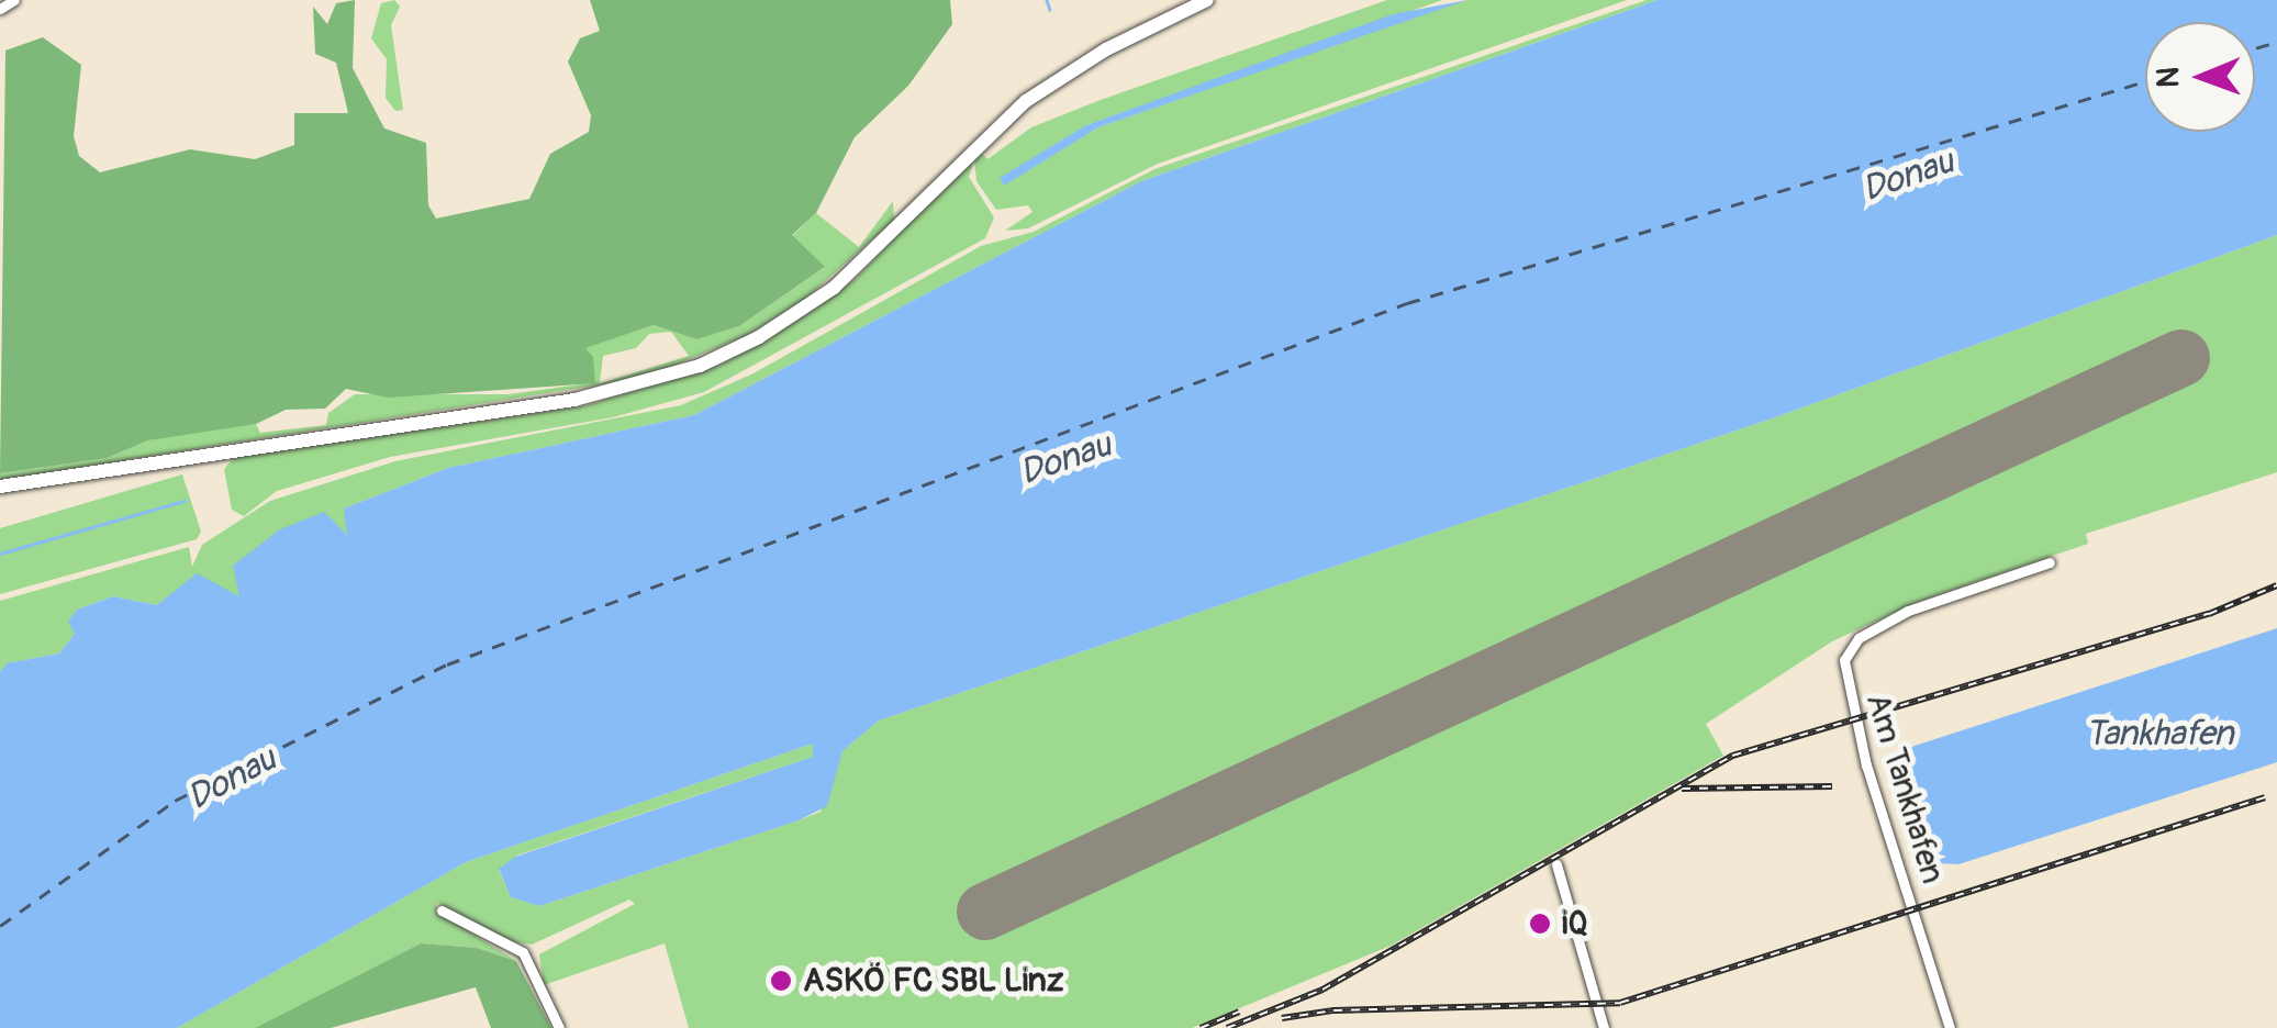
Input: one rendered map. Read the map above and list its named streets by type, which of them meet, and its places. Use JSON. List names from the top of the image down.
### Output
{
  "streets": {
    "street": ["Am Tankhafen"]
  },
  "water": ["Donau", "Tankhafen"],
  "places": ["iQ", "ASKÖ FC SBL Linz"],
  "north": "left"
}
